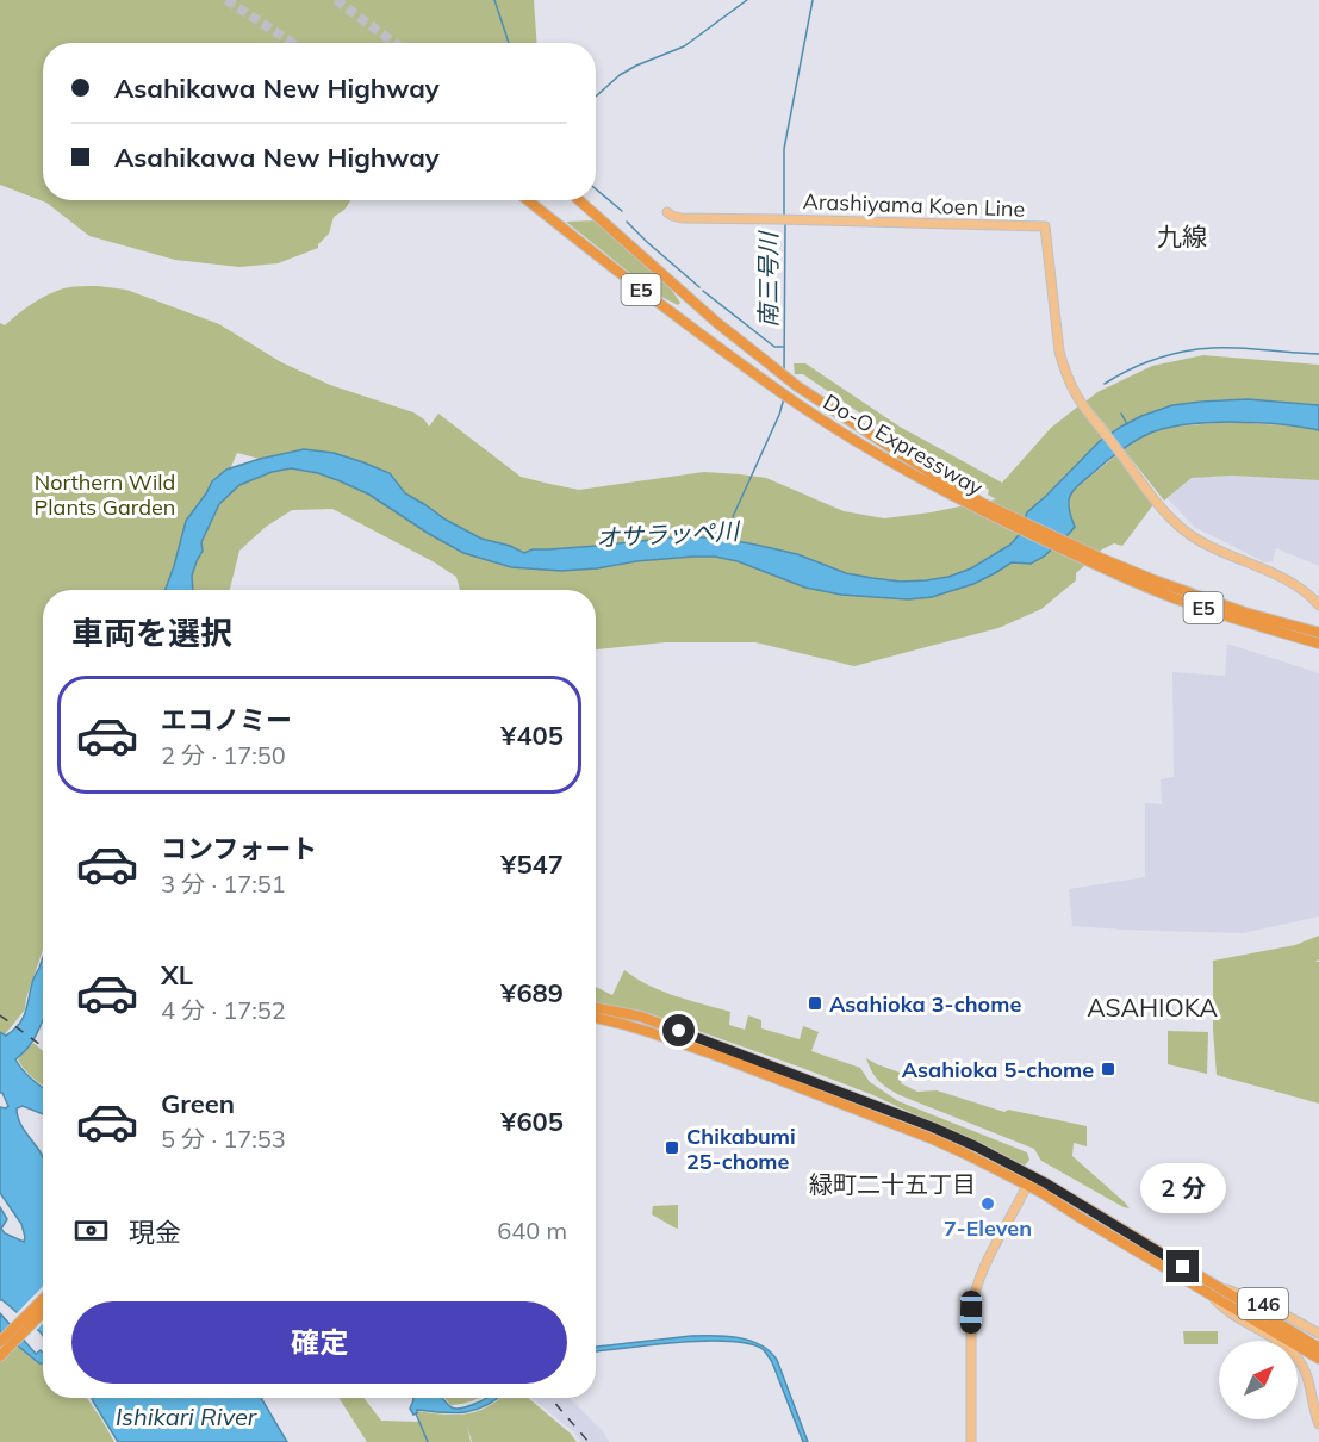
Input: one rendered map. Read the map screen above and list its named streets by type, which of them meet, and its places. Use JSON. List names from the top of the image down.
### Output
{
  "streets": {
    "highway": ["E5", "Do-O Expressway"],
    "main road": ["Arashiyama Koen Line", "146"]
  },
  "districts": ["九線", "ASAHIOKA", "緑町二十五丁目"],
  "water": ["南三号川", "オサラッペ川", "Ishikari River"],
  "parks": ["Northern Wild Plants Garden"],
  "places": {
    "transit": ["Asahioka 3-chome", "Asahioka 5-chome", "Chikabumi 25-chome"],
    "other": ["7-Eleven"]
  },
  "north": "top right",
  "page": {
    "banner": ["Asahikawa New Highway", "Asahikawa New Highway"],
    "heading": "車両を選択",
    "list": [
      {
        "name": "エコノミー",
        "note": "2 分 · 17:50",
        "value": "¥405"
      },
      {
        "name": "コンフォート",
        "note": "3 分 · 17:51",
        "value": "¥547"
      },
      {
        "name": "XL",
        "note": "4 分 · 17:52",
        "value": "¥689"
      },
      {
        "name": "Green",
        "note": "5 分 · 17:53",
        "value": "¥605"
      }
    ],
    "bubble": "2 分",
    "pay": ["現金", "640 m"],
    "buttons": "確定"
  }
}
